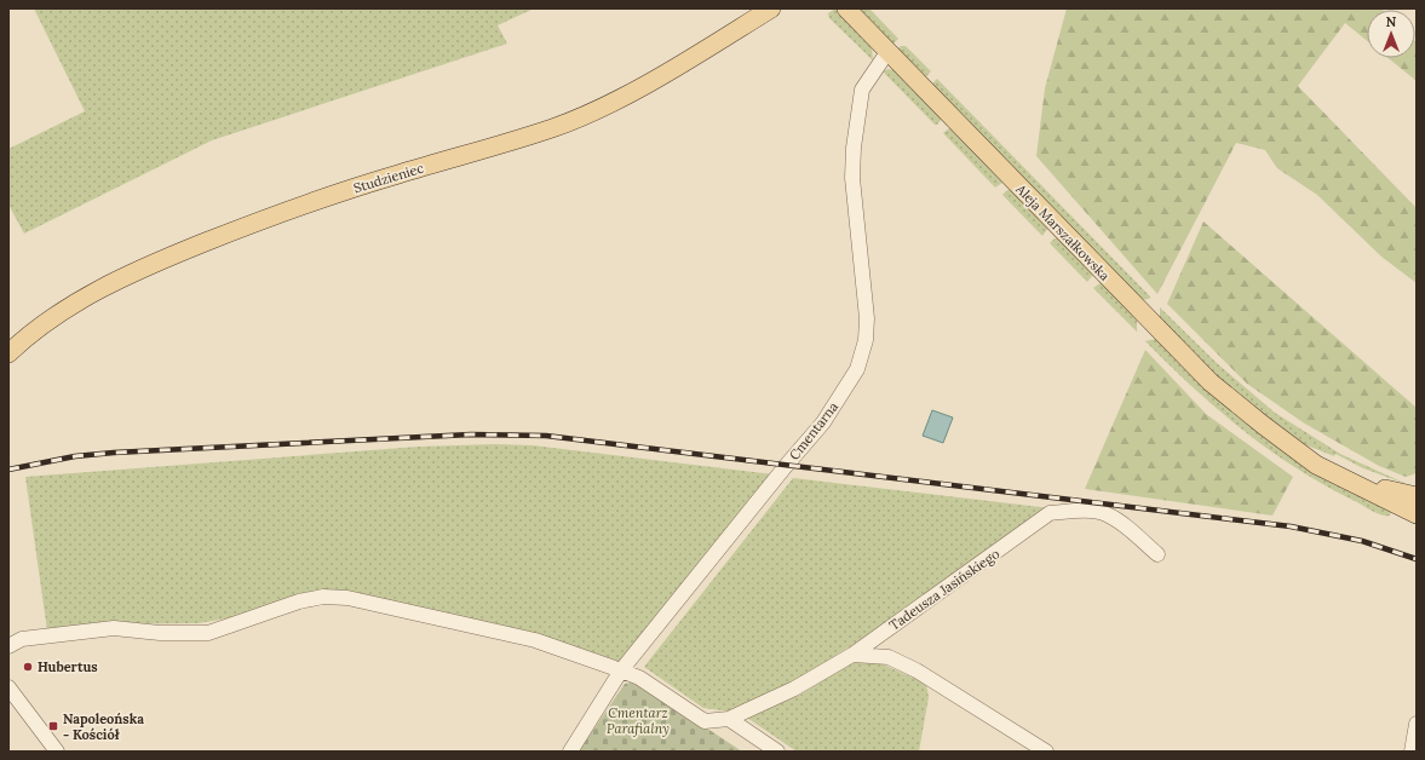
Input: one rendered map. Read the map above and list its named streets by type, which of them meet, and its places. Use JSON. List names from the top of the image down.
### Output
{
  "streets": {
    "main road": ["Studzieniec", "Aleja Marszałkowska"],
    "street": ["Cmentarna", "Tadeusza Jasińskiego"]
  },
  "crossings": [
    ["Aleja Marszałkowska", "Cmentarna"],
    ["Cmentarna", "Tadeusza Jasińskiego"]
  ],
  "parks": ["Cmentarz Parafialny"],
  "places": {
    "other": ["Hubertus"],
    "transit": ["Napoleońska - Kościół"]
  },
  "north": "top"
}
